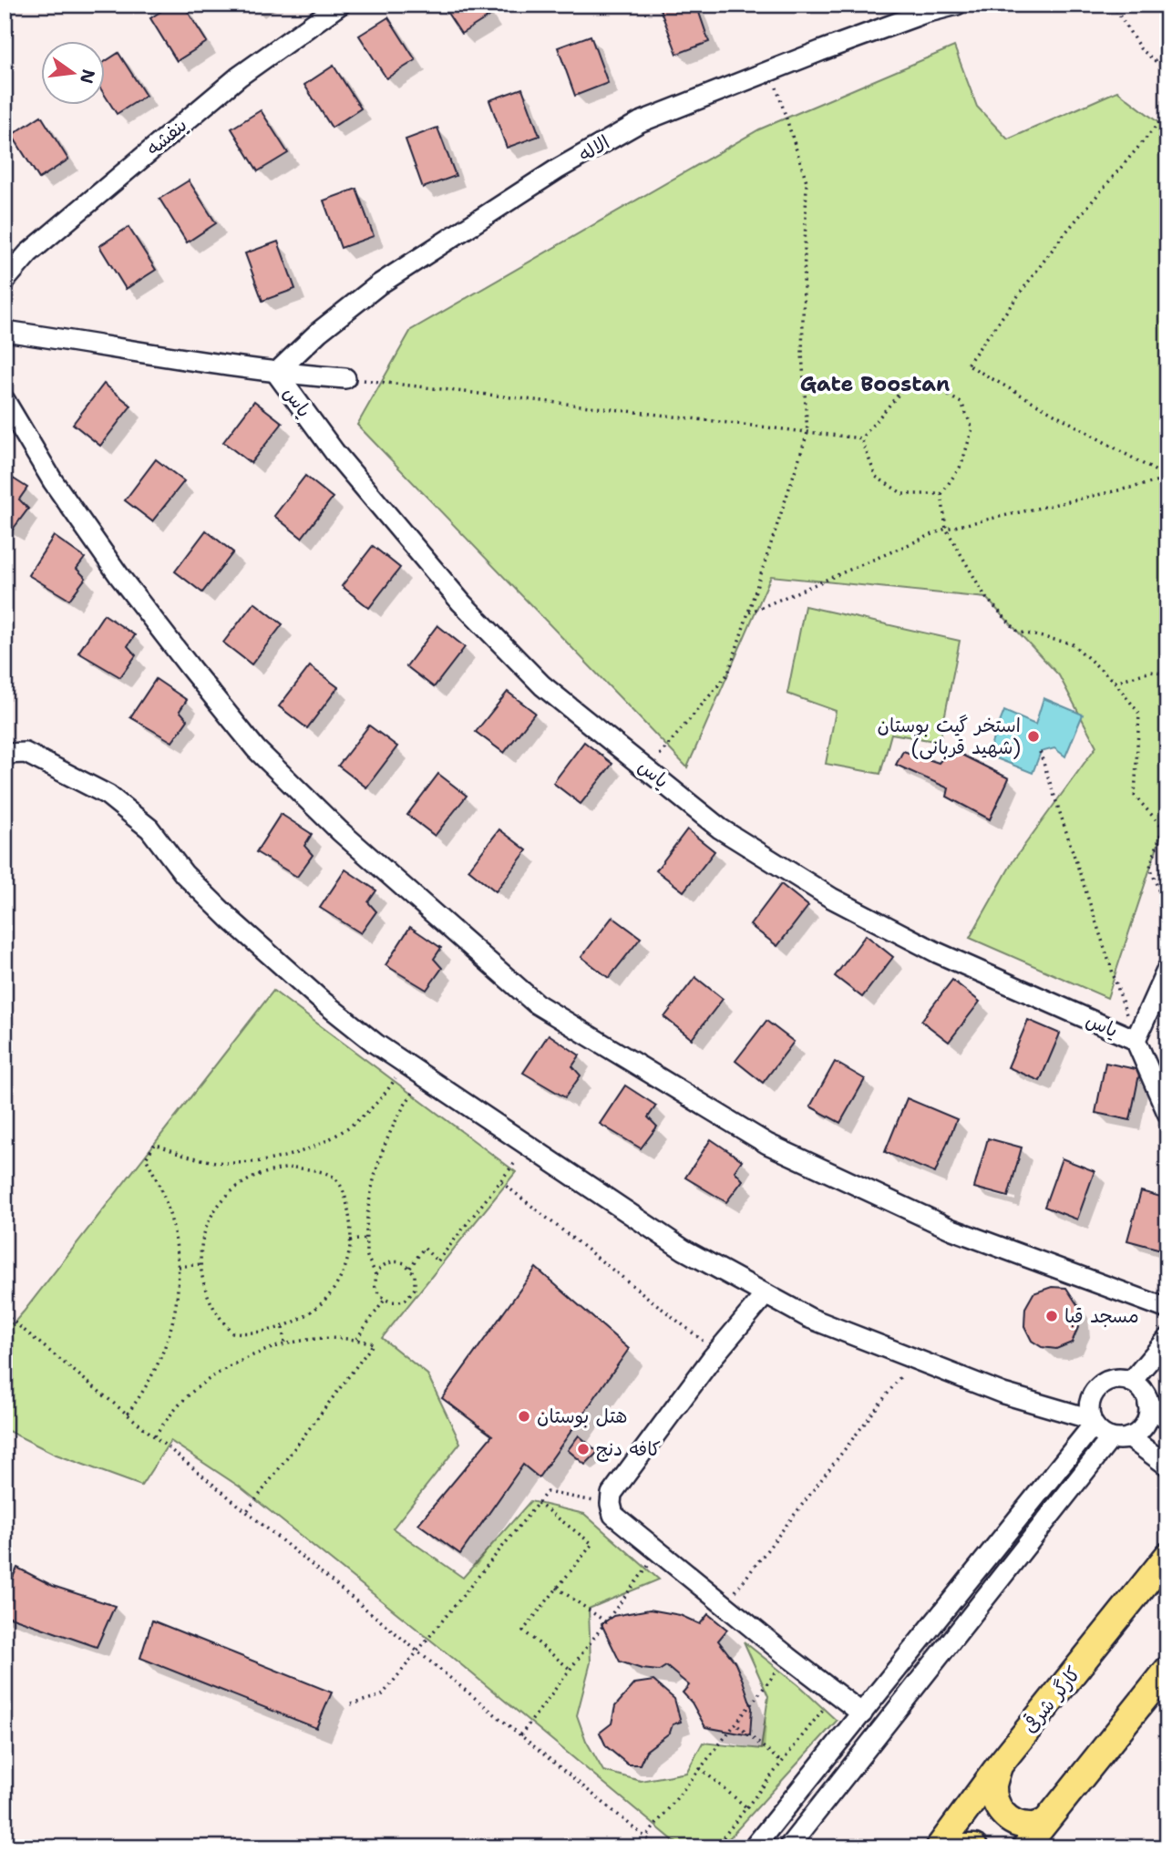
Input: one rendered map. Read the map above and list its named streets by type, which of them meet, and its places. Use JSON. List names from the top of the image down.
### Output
{
  "streets": {
    "main road": ["کارگر شرقی"],
    "street": ["بنفشه", "الاله", "یاس"]
  },
  "crossings": [
    ["الاله", "یاس"]
  ],
  "districts": ["Gate Boostan"],
  "places": [
    "استخر گیت بوستان (شهید قربانی)",
    "مسجد قبا",
    "هتل بوستان",
    "کافه دنج"
  ],
  "north": "right"
}
